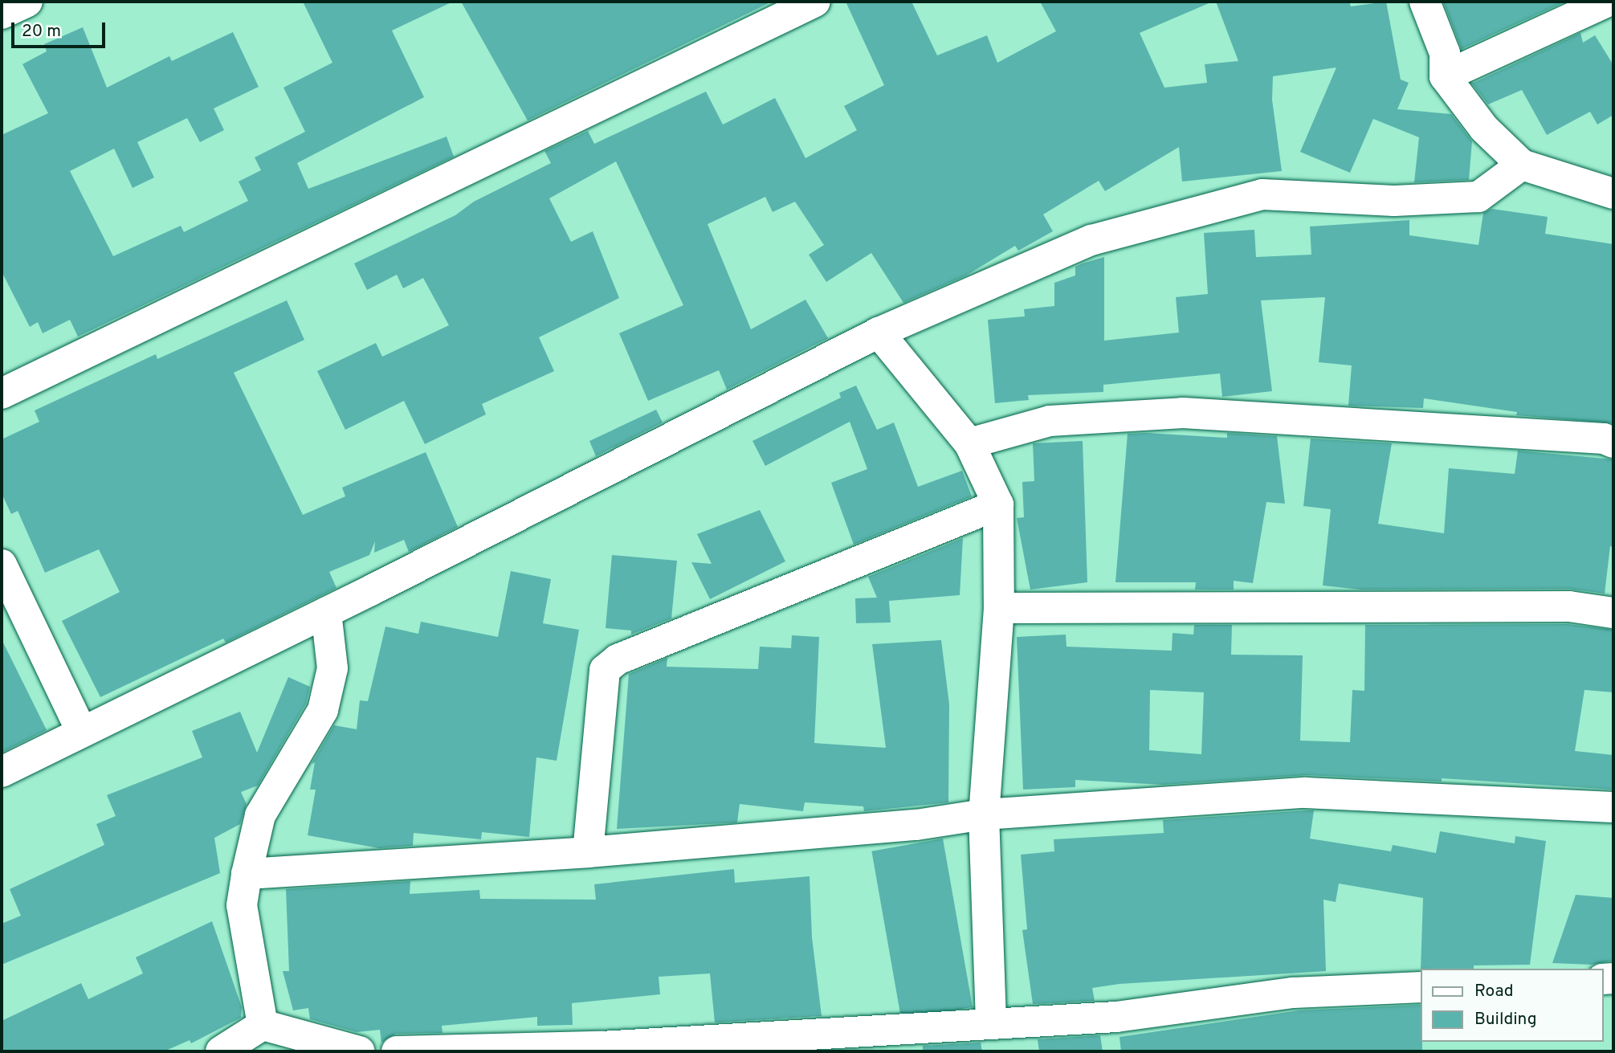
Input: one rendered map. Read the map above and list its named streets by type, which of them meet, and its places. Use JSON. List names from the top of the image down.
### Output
{
  "legend": ["Road", "Building"],
  "scale_bar": "20 m"
}
